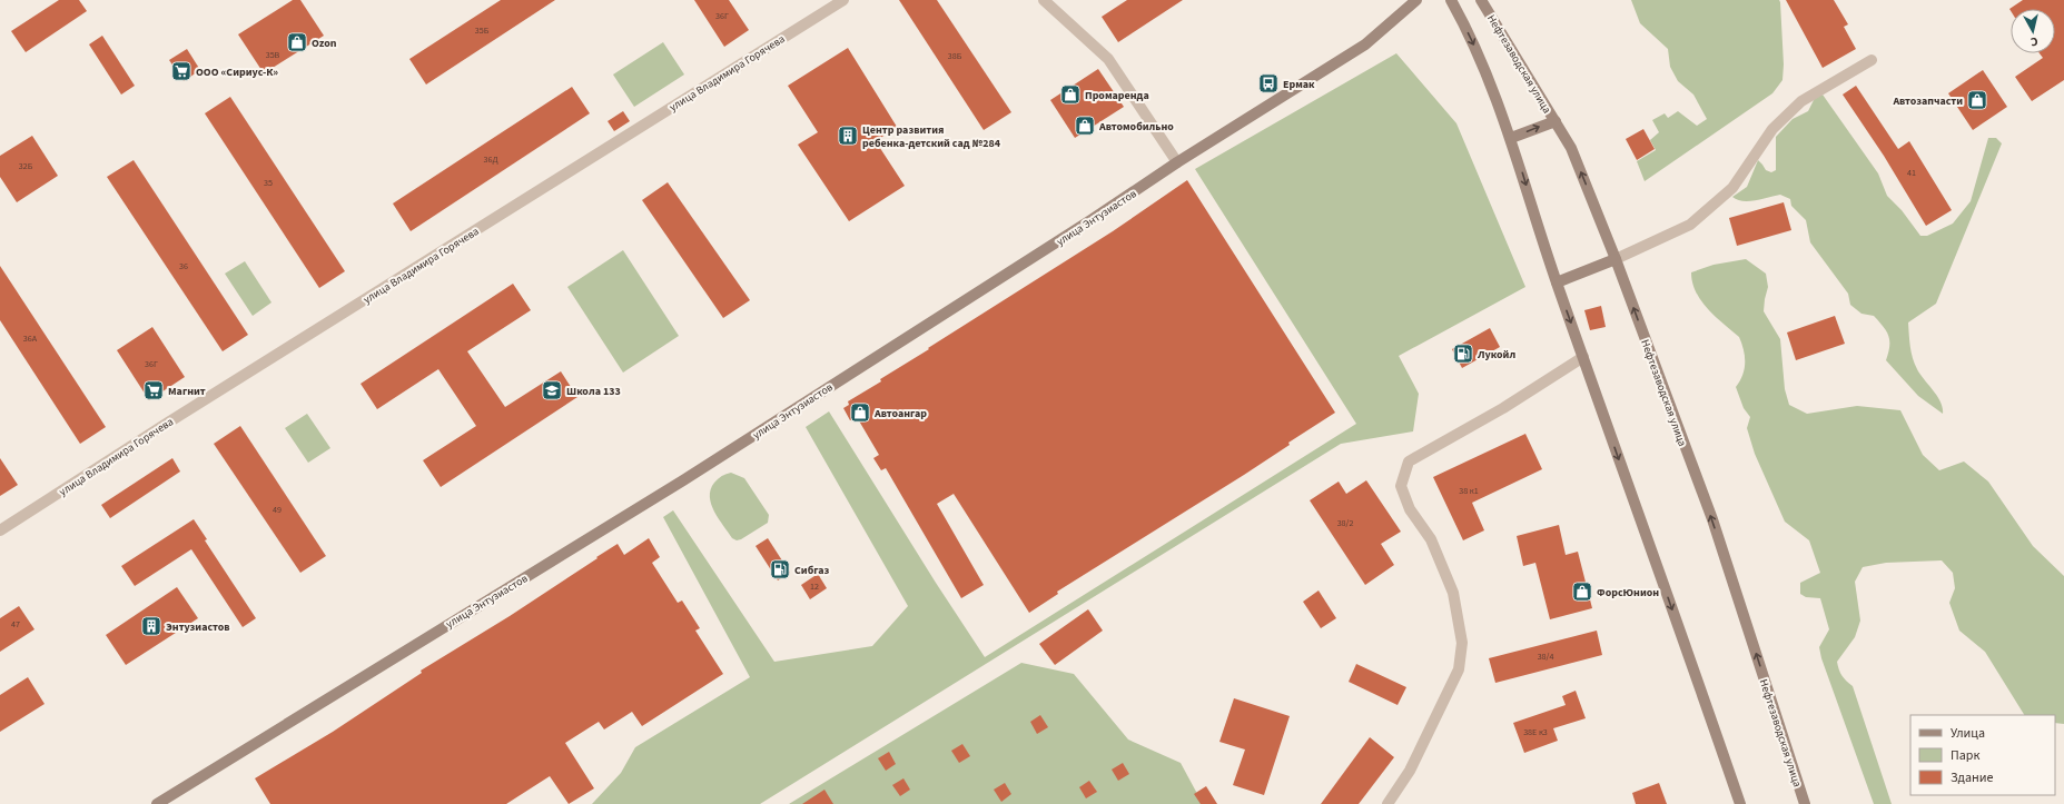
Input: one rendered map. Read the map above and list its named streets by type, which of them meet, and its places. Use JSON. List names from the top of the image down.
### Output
{
  "streets": {
    "main road": ["Нефтезаводская улица", "улица Энтузиастов"],
    "street": ["улица Владимира Горячева"]
  },
  "places": {
    "shop": [
      "Ozon",
      "Промаренда",
      "Автозапчасти",
      "Автомобильно",
      "Автоангар",
      "ФорсЮнион"
    ],
    "supermarket": ["ООО «Сириус-К»", "Магнит"],
    "bus stop": ["Ермак"],
    "building": ["Центр развития ребенка-детский сад №284", "Энтузиастов"],
    "fuel station": ["Лукойл", "Сибгаз"],
    "school or university": ["Школа 133"]
  },
  "house_numbers": [
    "36Г",
    "35Б",
    "35В",
    "38Б",
    "36Д",
    "32Б",
    "41",
    "35",
    "36",
    "36А",
    "36Г",
    "38 к1",
    "49",
    "38/2",
    "12",
    "47",
    "38/4",
    "38Е к3"
  ],
  "legend": ["Улица", "Парк", "Здание"],
  "north": "bottom"
}
